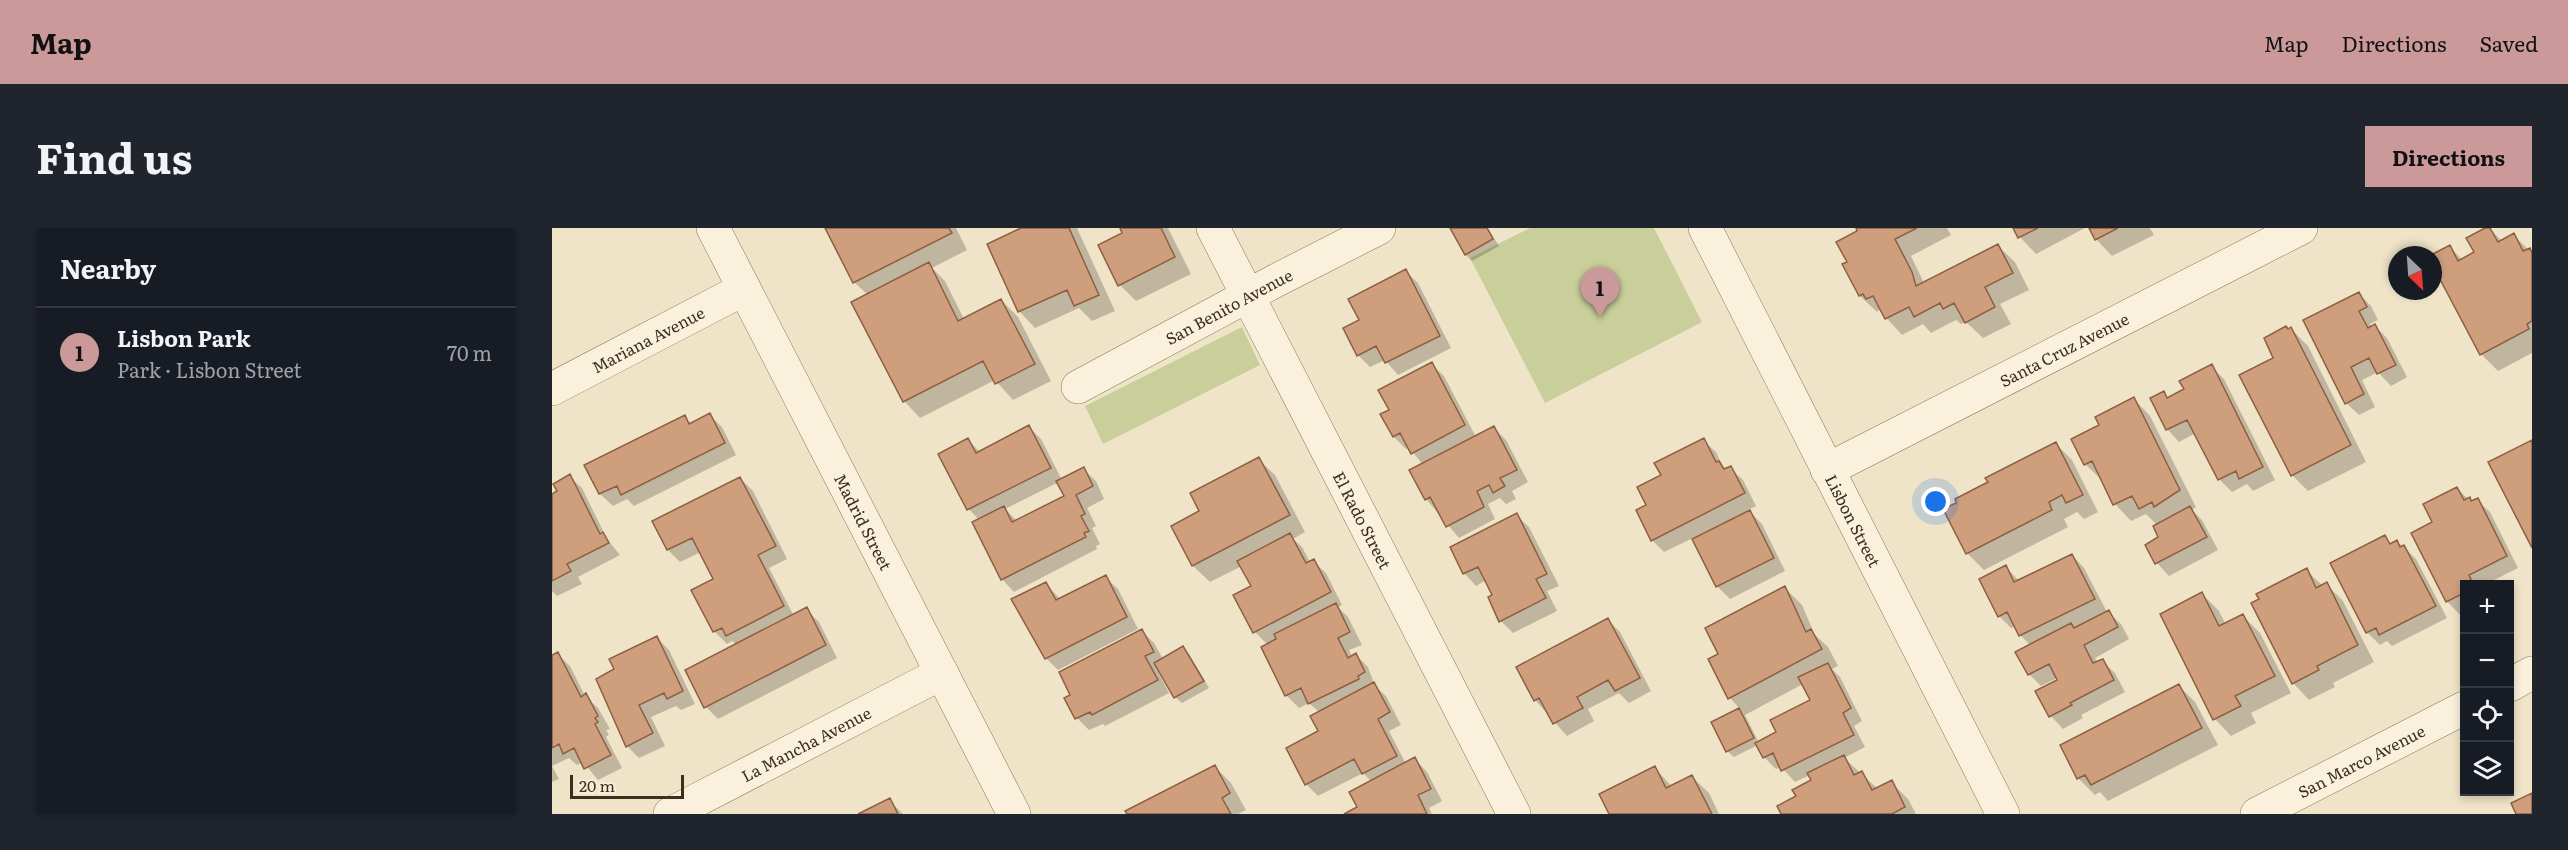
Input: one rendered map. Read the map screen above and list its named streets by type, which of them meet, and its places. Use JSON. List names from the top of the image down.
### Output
{
  "streets": {
    "street": [
      "San Benito Avenue",
      "Mariana Avenue",
      "Santa Cruz Avenue",
      "Madrid Street",
      "El Rado Street",
      "Lisbon Street",
      "La Mancha Avenue",
      "San Marco Avenue"
    ]
  },
  "crossings": [
    ["San Benito Avenue", "El Rado Street"],
    ["Mariana Avenue", "Madrid Street"],
    ["Santa Cruz Avenue", "Lisbon Street"],
    ["Madrid Street", "La Mancha Avenue"]
  ],
  "scale_bar": "20 m",
  "north": "bottom right",
  "page": {
    "header": "Map",
    "nav": ["Map", "Directions", "Saved"],
    "title": "Find us",
    "buttons": "Directions",
    "heading": "Nearby",
    "pins": "1",
    "list": [
      {
        "mark": "1",
        "name": "Lisbon Park",
        "note": "Park · Lisbon Street",
        "value": "70 m"
      }
    ],
    "map_buttons": ["+", "−"],
    "scale": "20 m"
  }
}
